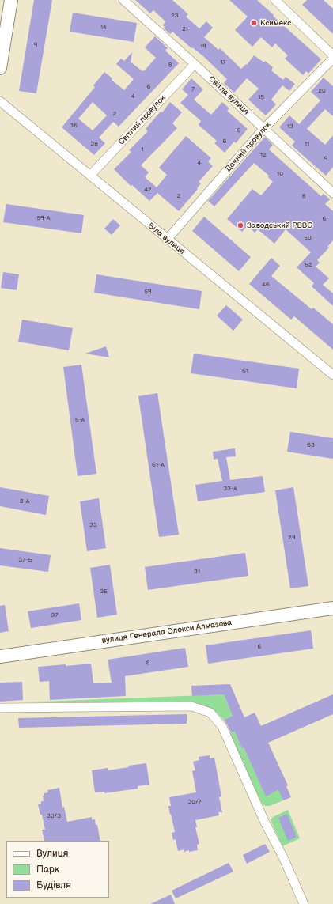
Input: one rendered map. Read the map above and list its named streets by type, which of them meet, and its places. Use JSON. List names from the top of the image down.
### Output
{
  "streets": {
    "main road": ["вулиця Генерала Олекси Алмазова"],
    "street": [
      "Світла вулиця",
      "Світлий провулок",
      "Дачний провулок",
      "Біла вулиця"
    ]
  },
  "crossings": [
    ["Світла вулиця", "Світлий провулок"],
    ["Світла вулиця", "Дачний провулок"],
    ["Світлий провулок", "Біла вулиця"],
    ["Дачний провулок", "Біла вулиця"]
  ],
  "places": ["Ксимекс", "Заводський РВВС"],
  "house_numbers": [
    "23",
    "14",
    "21",
    "9",
    "19",
    "17",
    "8",
    "6",
    "7",
    "20",
    "4",
    "15",
    "2",
    "36",
    "13",
    "8",
    "6",
    "38",
    "11",
    "1",
    "12",
    "9",
    "4",
    "10",
    "42",
    "2",
    "8",
    "59-А",
    "6",
    "50",
    "52",
    "46",
    "59",
    "61",
    "5-А",
    "63",
    "61-А",
    "33-А",
    "3-А",
    "33",
    "29",
    "37-Б",
    "31",
    "35",
    "37",
    "6",
    "8",
    "30/7",
    "30/3"
  ],
  "legend": ["Вулиця", "Парк", "Будівля"]
}
